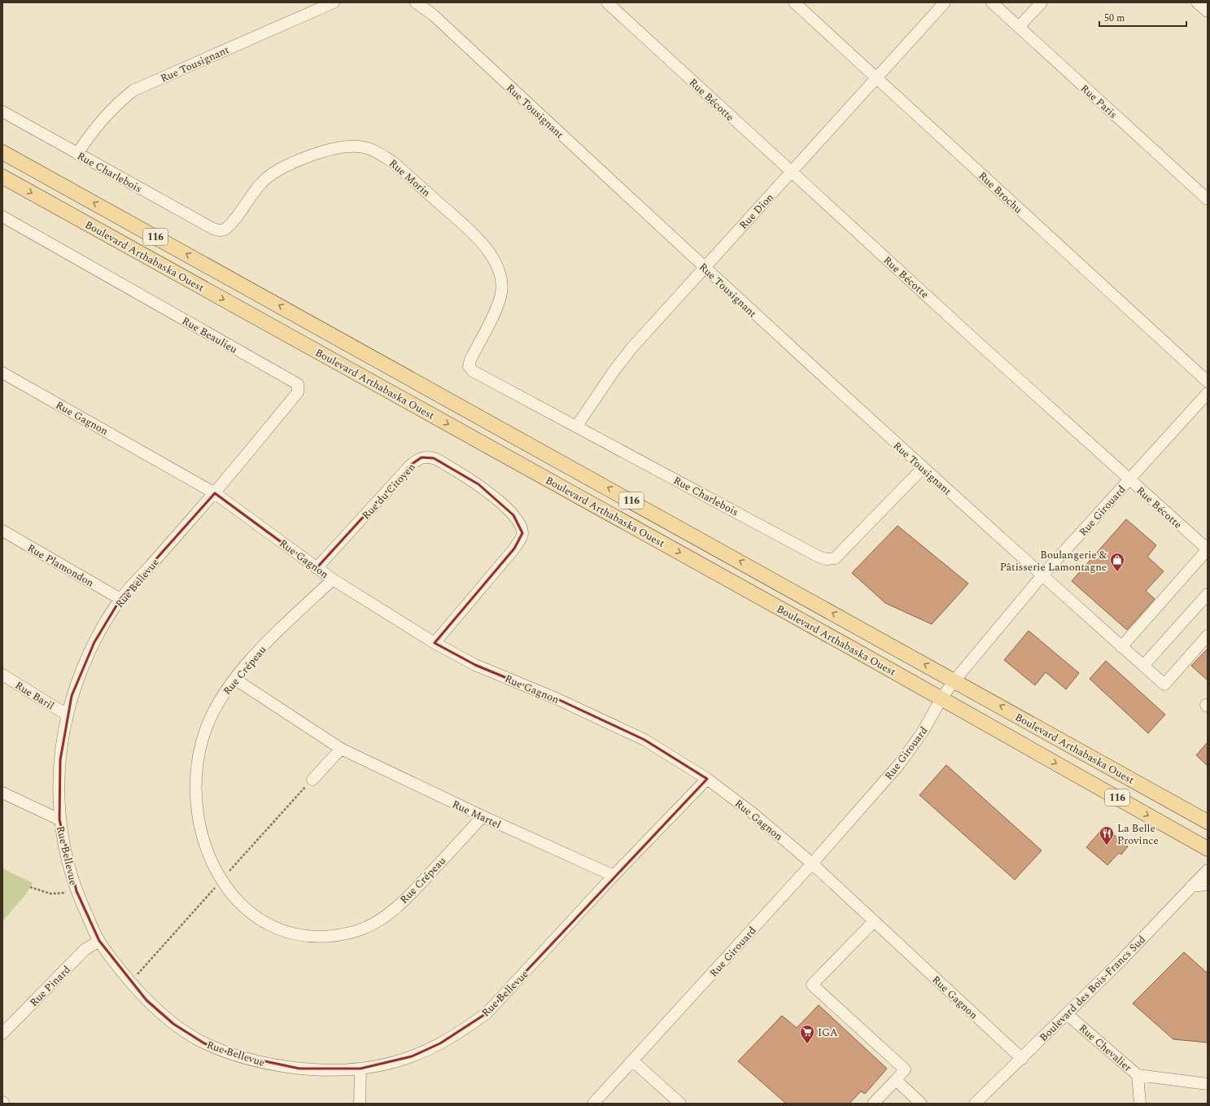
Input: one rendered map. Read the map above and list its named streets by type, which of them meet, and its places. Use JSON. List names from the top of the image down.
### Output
{
  "streets": {
    "main road": ["116", "Boulevard Arthabaska Ouest"],
    "street": [
      "Rue Tousignant",
      "Rue Bécotte",
      "Rue Paris",
      "Rue Charlebois",
      "Rue Morin",
      "Rue Brochu",
      "Rue Dion",
      "Rue Beaulieu",
      "Rue Gagnon",
      "Rue du Citoyen",
      "Rue Girouard",
      "Rue Plamondon",
      "Rue Bellevue",
      "Rue Crépeau",
      "Rue Baril",
      "Rue Martel",
      "Rue Pinard",
      "Boulevard des Bois-Francs Sud",
      "Rue Chevalier"
    ]
  },
  "crossings": [
    ["Rue Tousignant", "Rue Charlebois"],
    ["Rue Tousignant", "Rue Dion"],
    ["Rue Tousignant", "Rue Girouard"],
    ["Rue Bécotte", "Rue Dion"],
    ["Rue Bécotte", "Rue Girouard"],
    ["Rue Charlebois", "Rue Morin"],
    ["Rue Charlebois", "Rue Dion"],
    ["Rue Brochu", "Rue Dion"],
    ["Boulevard Arthabaska Ouest", "Rue Girouard"],
    ["Rue Beaulieu", "Rue Gagnon"],
    ["Rue Beaulieu", "Rue Bellevue"],
    ["Rue Gagnon", "Rue du Citoyen"],
    ["Rue Gagnon", "Rue Girouard"],
    ["Rue Gagnon", "Rue Bellevue"],
    ["Rue Gagnon", "Rue Crépeau"],
    ["Rue Gagnon", "Boulevard des Bois-Francs Sud"],
    ["Rue Plamondon", "Rue Bellevue"],
    ["Rue Bellevue", "Rue Baril"],
    ["Rue Bellevue", "Rue Martel"],
    ["Rue Bellevue", "Rue Pinard"],
    ["Rue Crépeau", "Rue Martel"],
    ["Boulevard des Bois-Francs Sud", "Rue Chevalier"]
  ],
  "places": {
    "shop": ["Boulangerie & Pâtisserie Lamontagne"],
    "restaurant": ["La Belle Province"],
    "supermarket": ["IGA"]
  },
  "scale_bar": "50 m"
}
